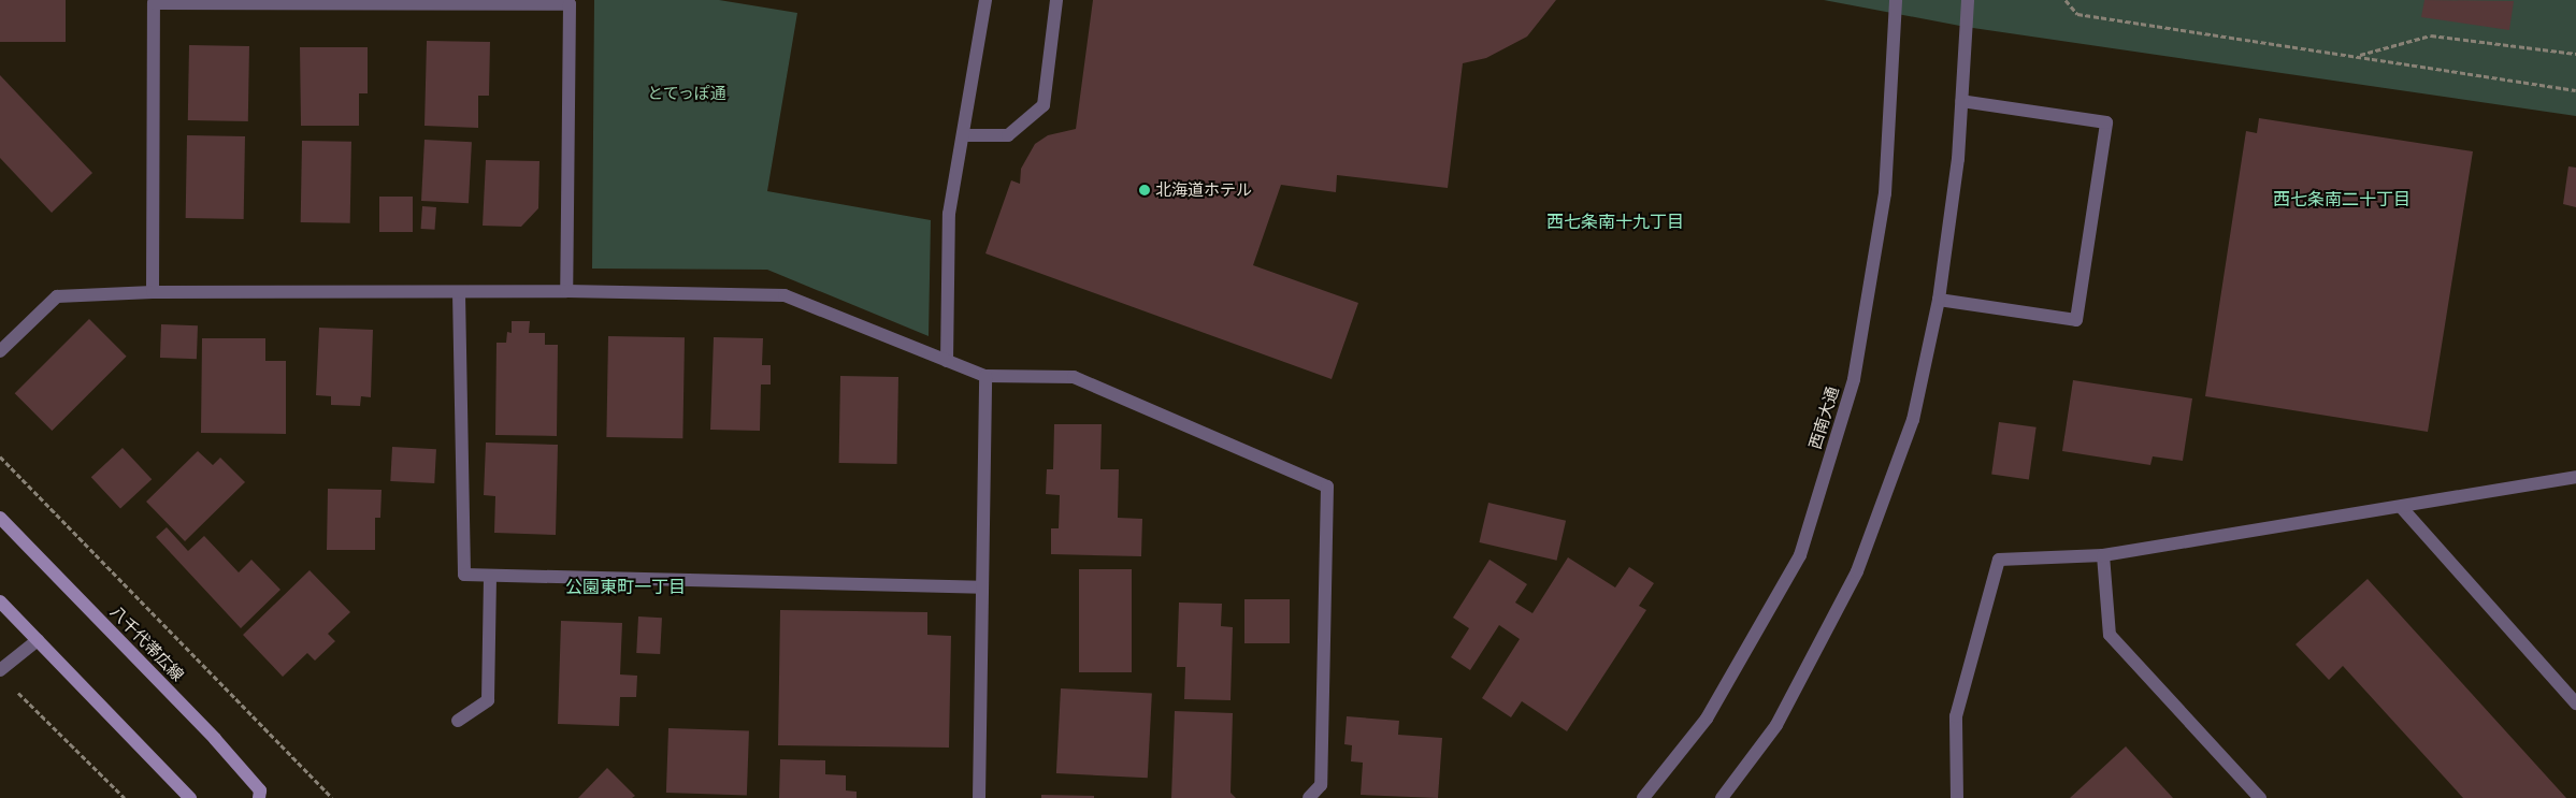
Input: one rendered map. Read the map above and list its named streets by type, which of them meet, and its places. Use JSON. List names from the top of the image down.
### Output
{
  "streets": {
    "main road": ["八千代帯広線"],
    "street": ["西南大通"]
  },
  "districts": ["西七条南二十丁目", "西七条南十九丁目", "公園東町一丁目"],
  "parks": ["とてっぽ通"],
  "places": ["北海道ホテル"]
}
